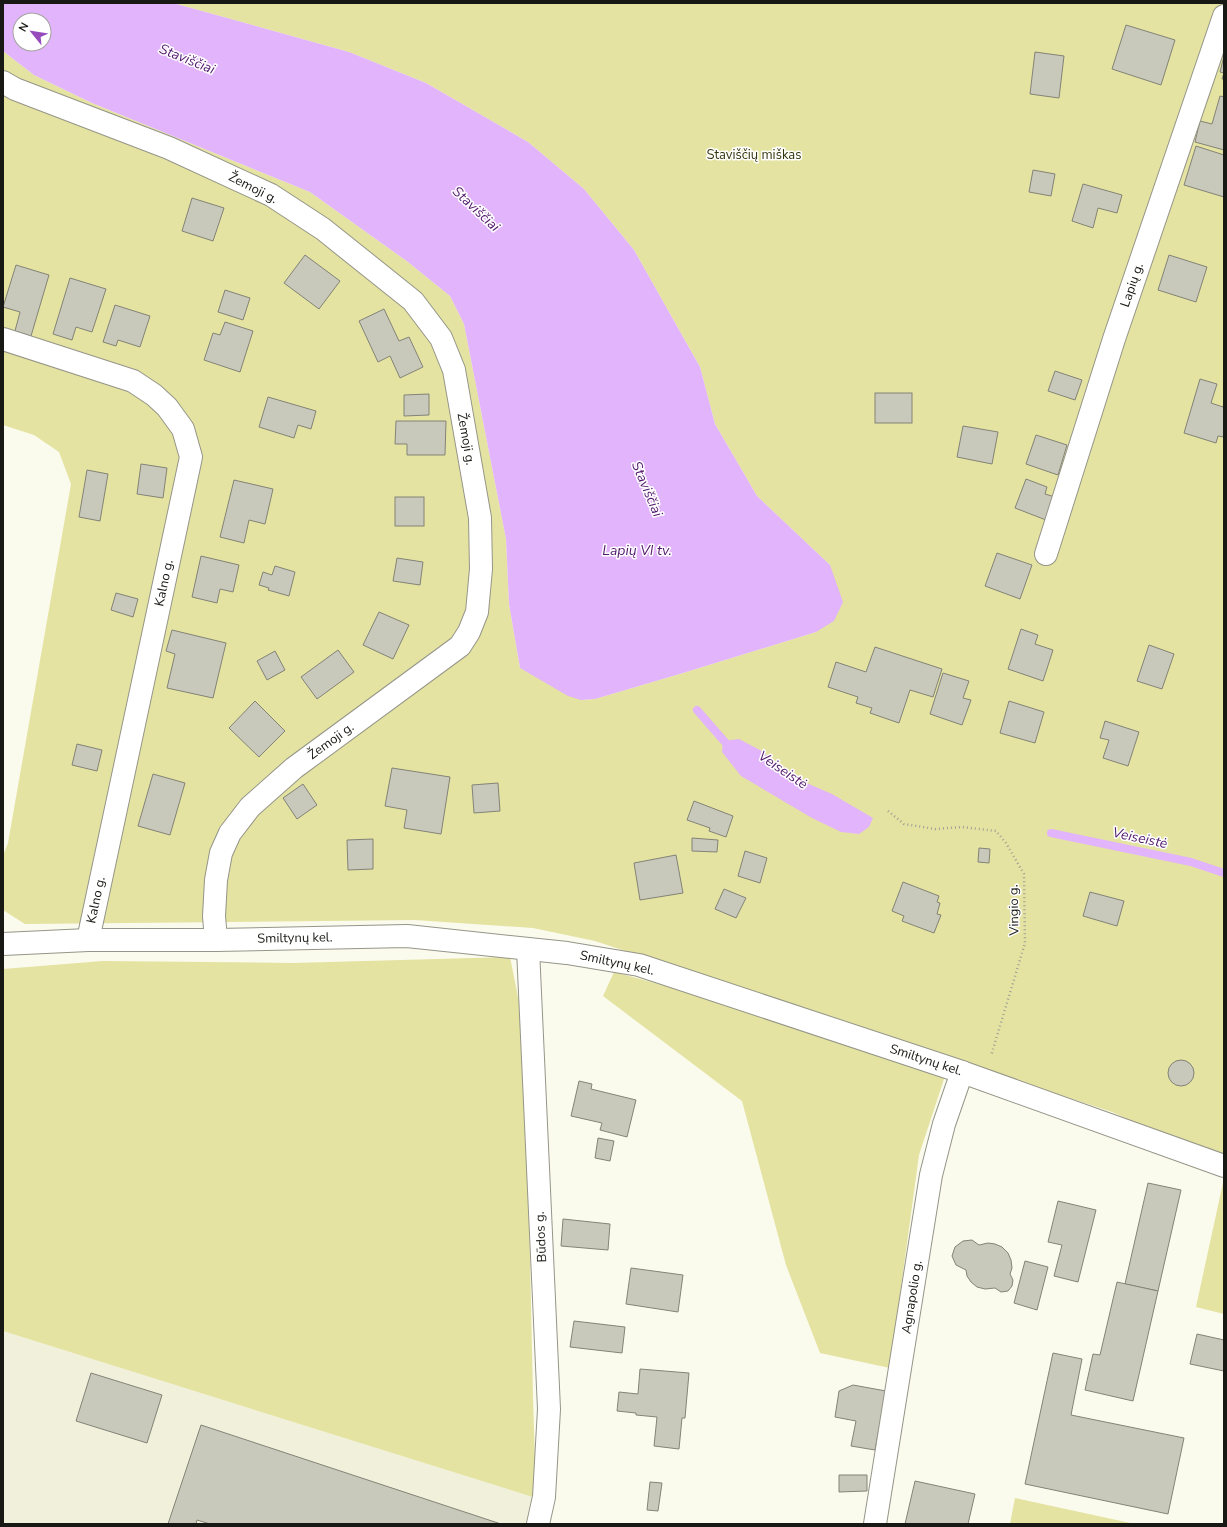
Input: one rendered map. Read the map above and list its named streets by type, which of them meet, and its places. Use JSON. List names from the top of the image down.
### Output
{
  "streets": {
    "street": [
      "Žemoji g.",
      "Lapių g.",
      "Kalno g.",
      "Smiltynų kel.",
      "Būdos g.",
      "Agnapolio g."
    ],
    "path": ["Vingio g."]
  },
  "crossings": [
    ["Žemoji g.", "Smiltynų kel."],
    ["Kalno g.", "Smiltynų kel."],
    ["Vingio g.", "Smiltynų kel."],
    ["Smiltynų kel.", "Būdos g."],
    ["Smiltynų kel.", "Agnapolio g."]
  ],
  "water": ["Staviščiai", "Lapių VI tv.", "Veiseistė"],
  "parks": ["Staviščių miškas"],
  "north": "top left"
}
